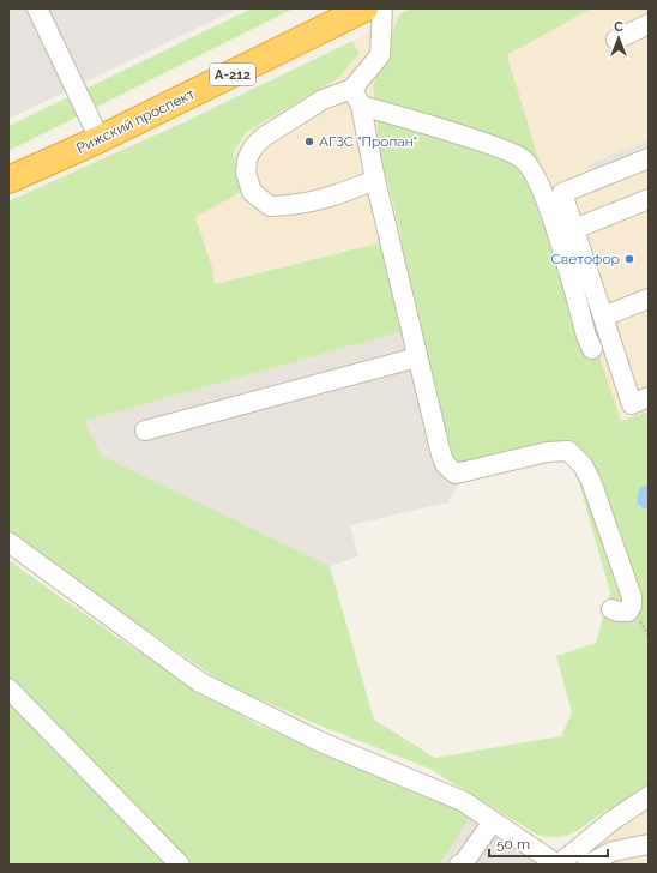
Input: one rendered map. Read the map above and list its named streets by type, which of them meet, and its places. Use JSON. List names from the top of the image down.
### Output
{
  "streets": {
    "highway": ["А-212", "Рижский проспект"]
  },
  "places": ["АГЗС \"Пропан\"", "Светофор"],
  "scale_bar": "50 m",
  "north": "top"
}
